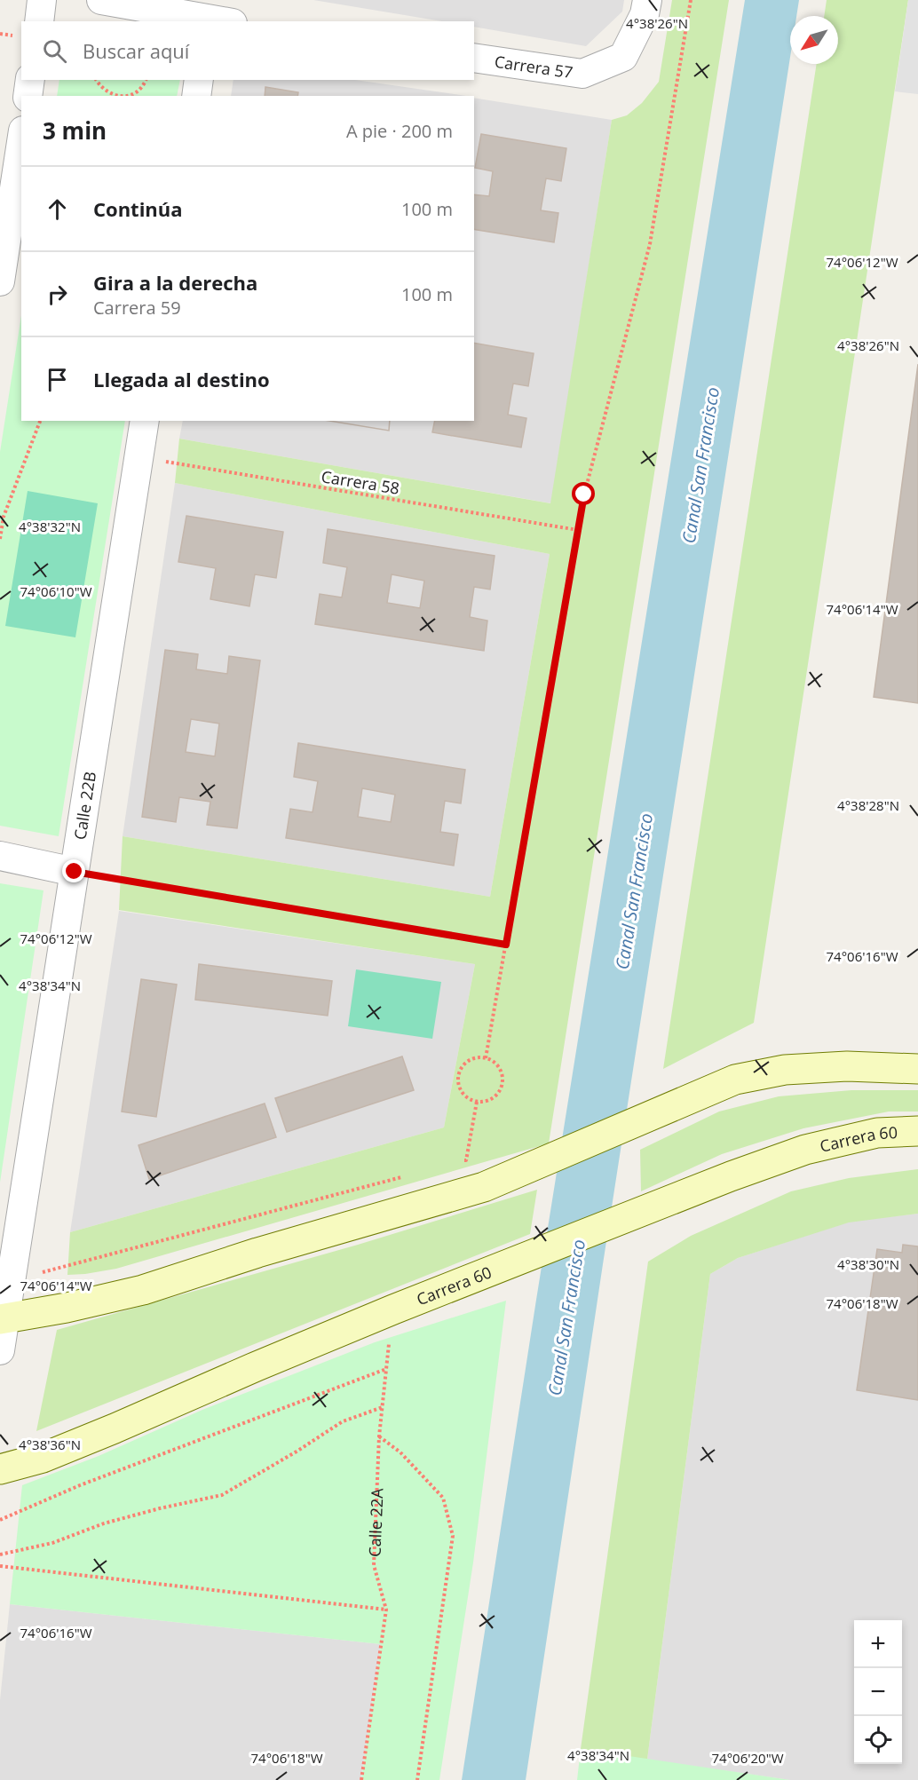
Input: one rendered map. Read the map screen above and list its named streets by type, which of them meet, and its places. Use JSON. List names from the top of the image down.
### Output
{
  "streets": {
    "street": ["Carrera 57", "Calle 22B", "Carrera 60"],
    "path": ["Carrera 58", "Calle 22A"]
  },
  "crossings": [
    ["Carrera 58", "Calle 22B"]
  ],
  "water": ["Canal San Francisco"],
  "north": "bottom left",
  "page": {
    "search": "Buscar aquí",
    "heading": ["3 min", "A pie · 200 m"],
    "list": [
      ["Continúa", "100 m"],
      ["Gira a la derecha", "Carrera 59", "100 m"],
      "Llegada al destino"
    ],
    "map_buttons": ["+", "−"]
  },
  "coordinates": [
    "4°38'26\"N",
    "74°06'12\"W",
    "4°38'32\"N",
    "74°06'10\"W",
    "74°06'14\"W",
    "4°38'28\"N",
    "74°06'16\"W",
    "4°38'34\"N",
    "4°38'30\"N",
    "74°06'18\"W",
    "4°38'36\"N",
    "74°06'20\"W"
  ]
}
